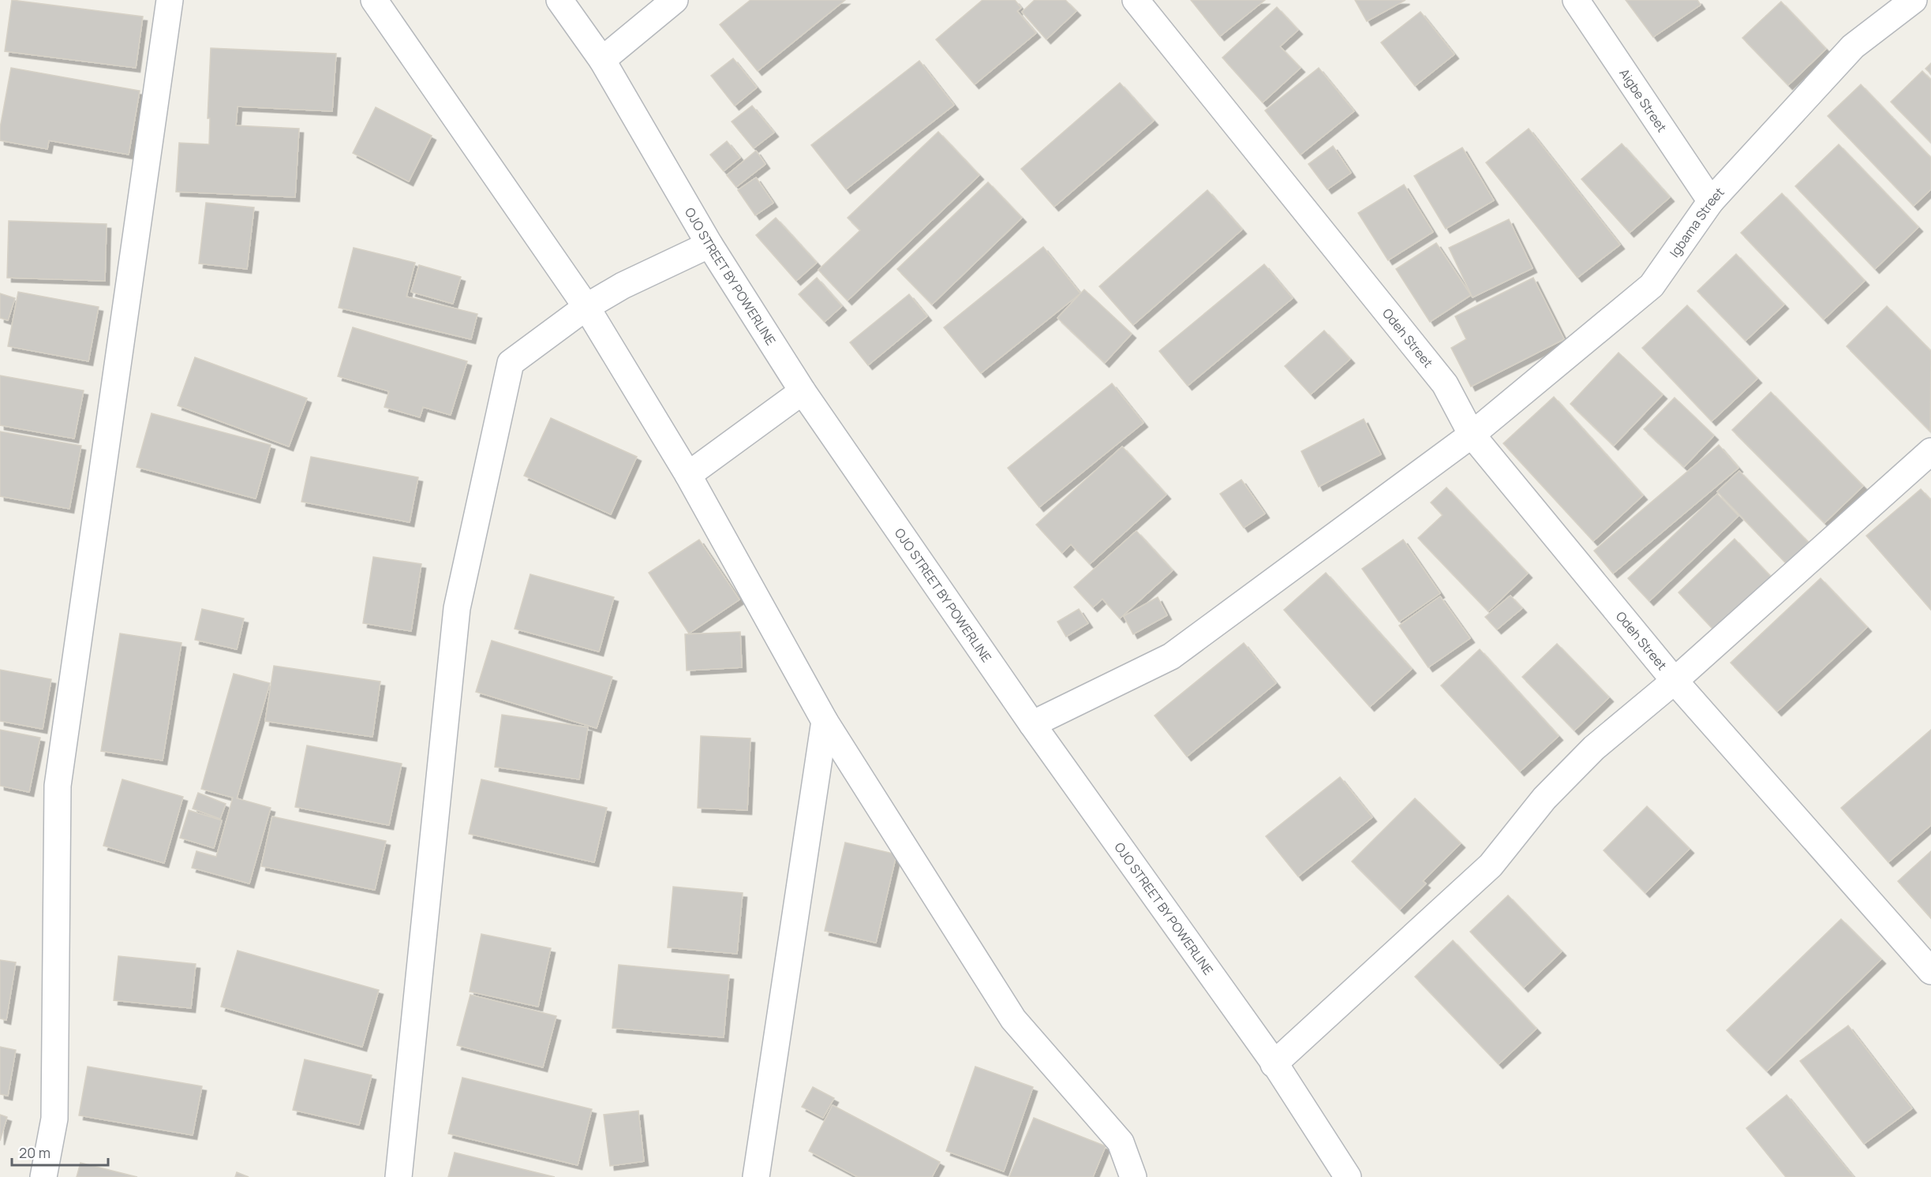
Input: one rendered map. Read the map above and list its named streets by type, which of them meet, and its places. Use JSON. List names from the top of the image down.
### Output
{
  "streets": {
    "street": [
      "Aigbe Street",
      "Igbama Street",
      "OJO STREET BY POWERLINE",
      "Odeh Street"
    ]
  },
  "crossings": [
    ["Aigbe Street", "Igbama Street"],
    ["Igbama Street", "OJO STREET BY POWERLINE"],
    ["Igbama Street", "Odeh Street"]
  ],
  "scale_bar": "20 m"
}
